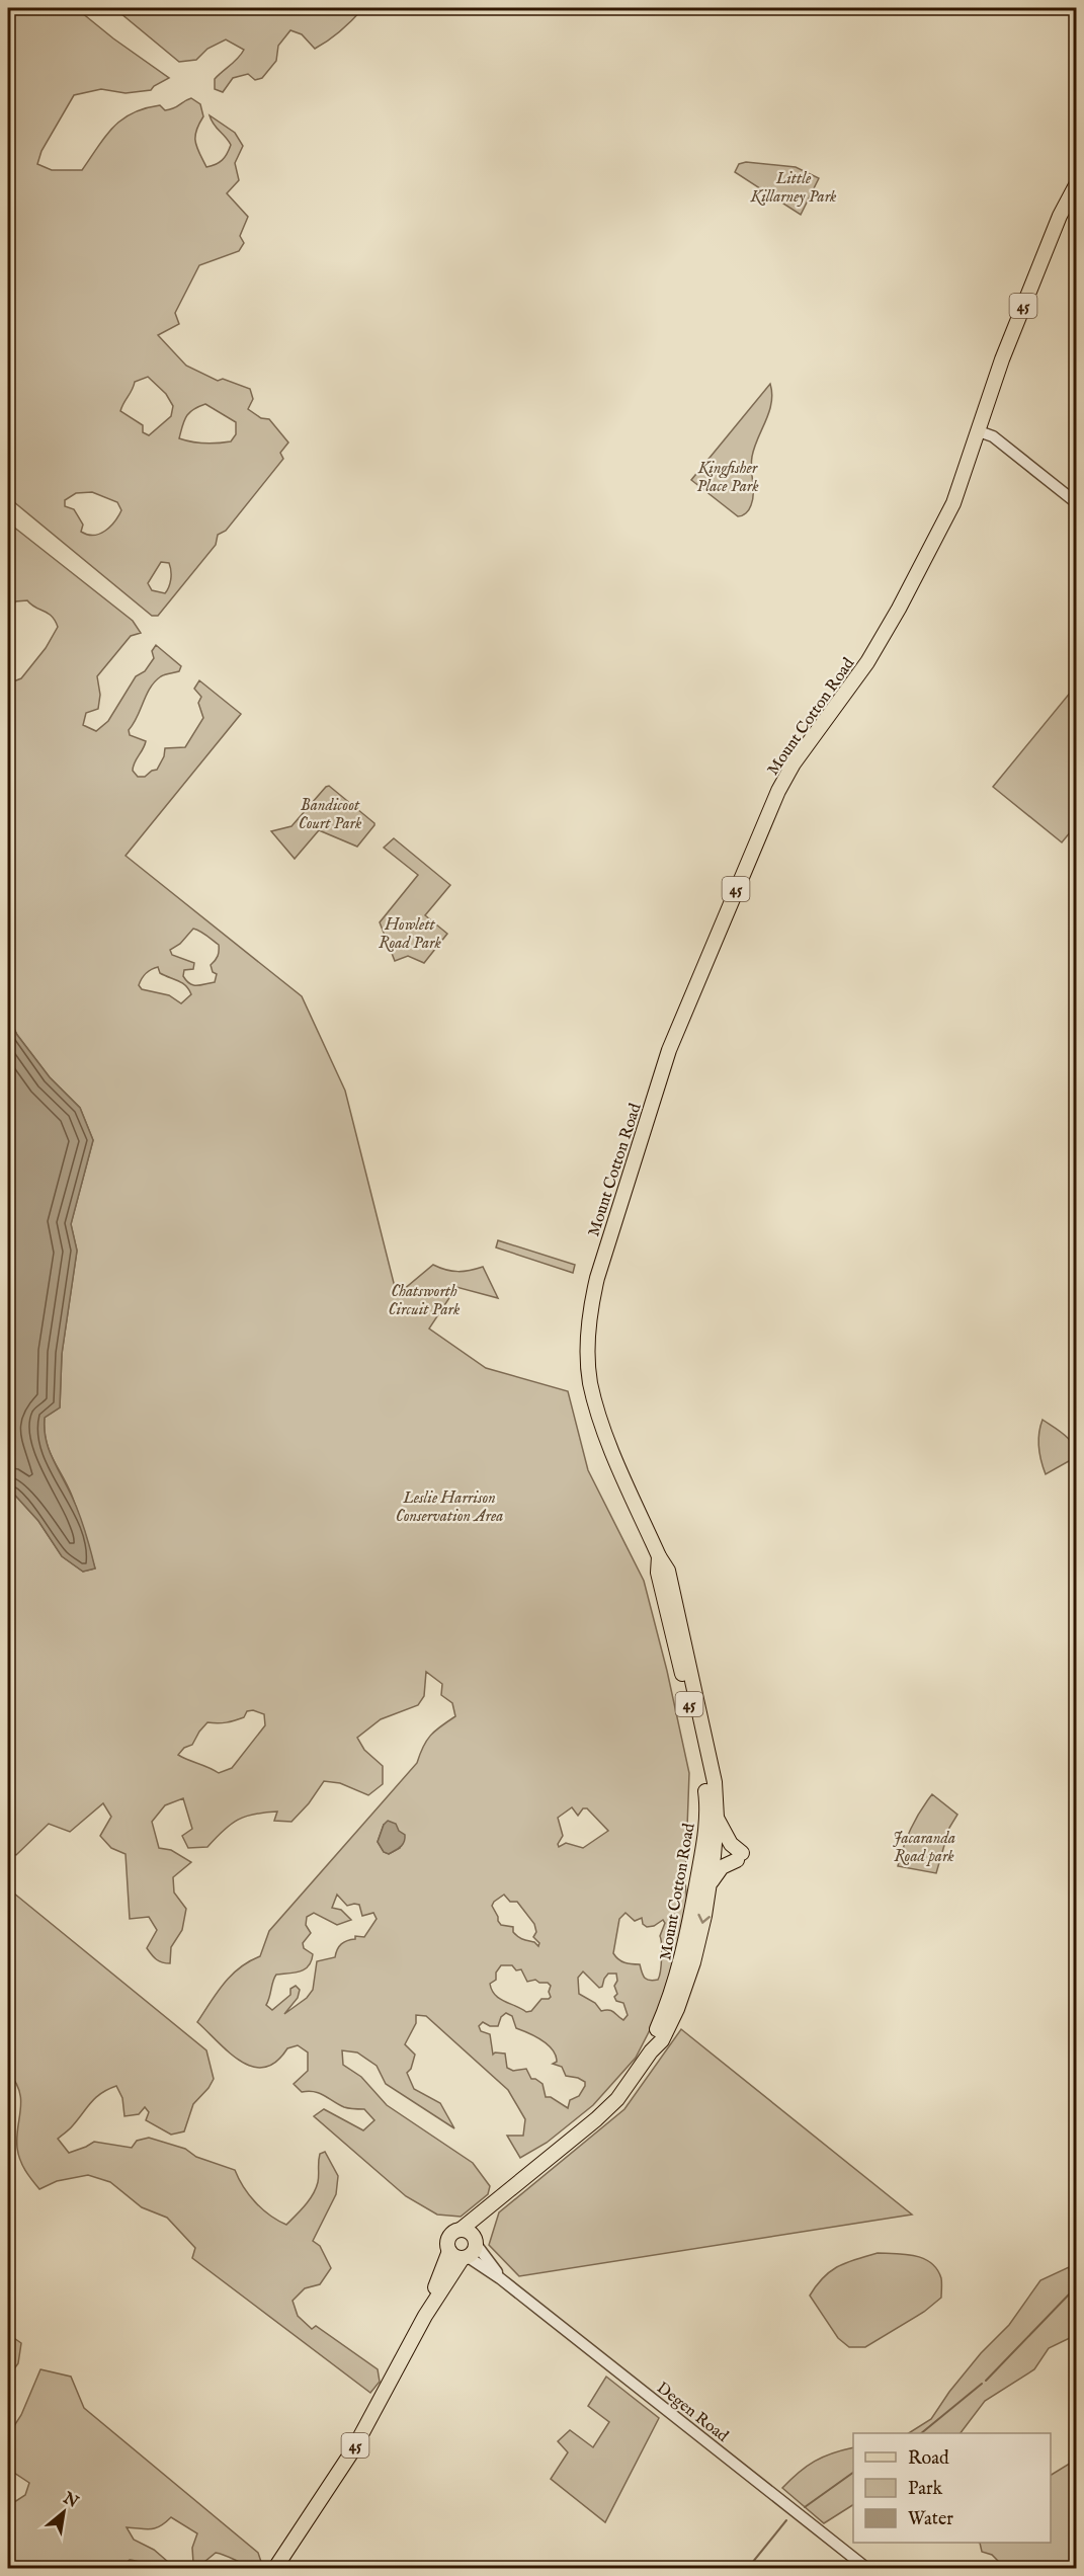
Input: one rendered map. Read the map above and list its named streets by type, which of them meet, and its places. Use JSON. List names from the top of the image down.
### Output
{
  "streets": {
    "main road": ["45", "Mount Cotton Road"],
    "street": ["Degen Road"]
  },
  "crossings": [
    ["45", "Mount Cotton Road"],
    ["45", "Degen Road"],
    ["Mount Cotton Road", "Degen Road"]
  ],
  "parks": [
    "Little Killarney Park",
    "Kingfisher Place Park",
    "Bandicoot Court Park",
    "Howlett Road Park",
    "Chatsworth Circuit Park",
    "Leslie Harrison Conservation Area",
    "Jacaranda Road park"
  ],
  "legend": ["Road", "Park", "Water"],
  "north": "top right"
}
